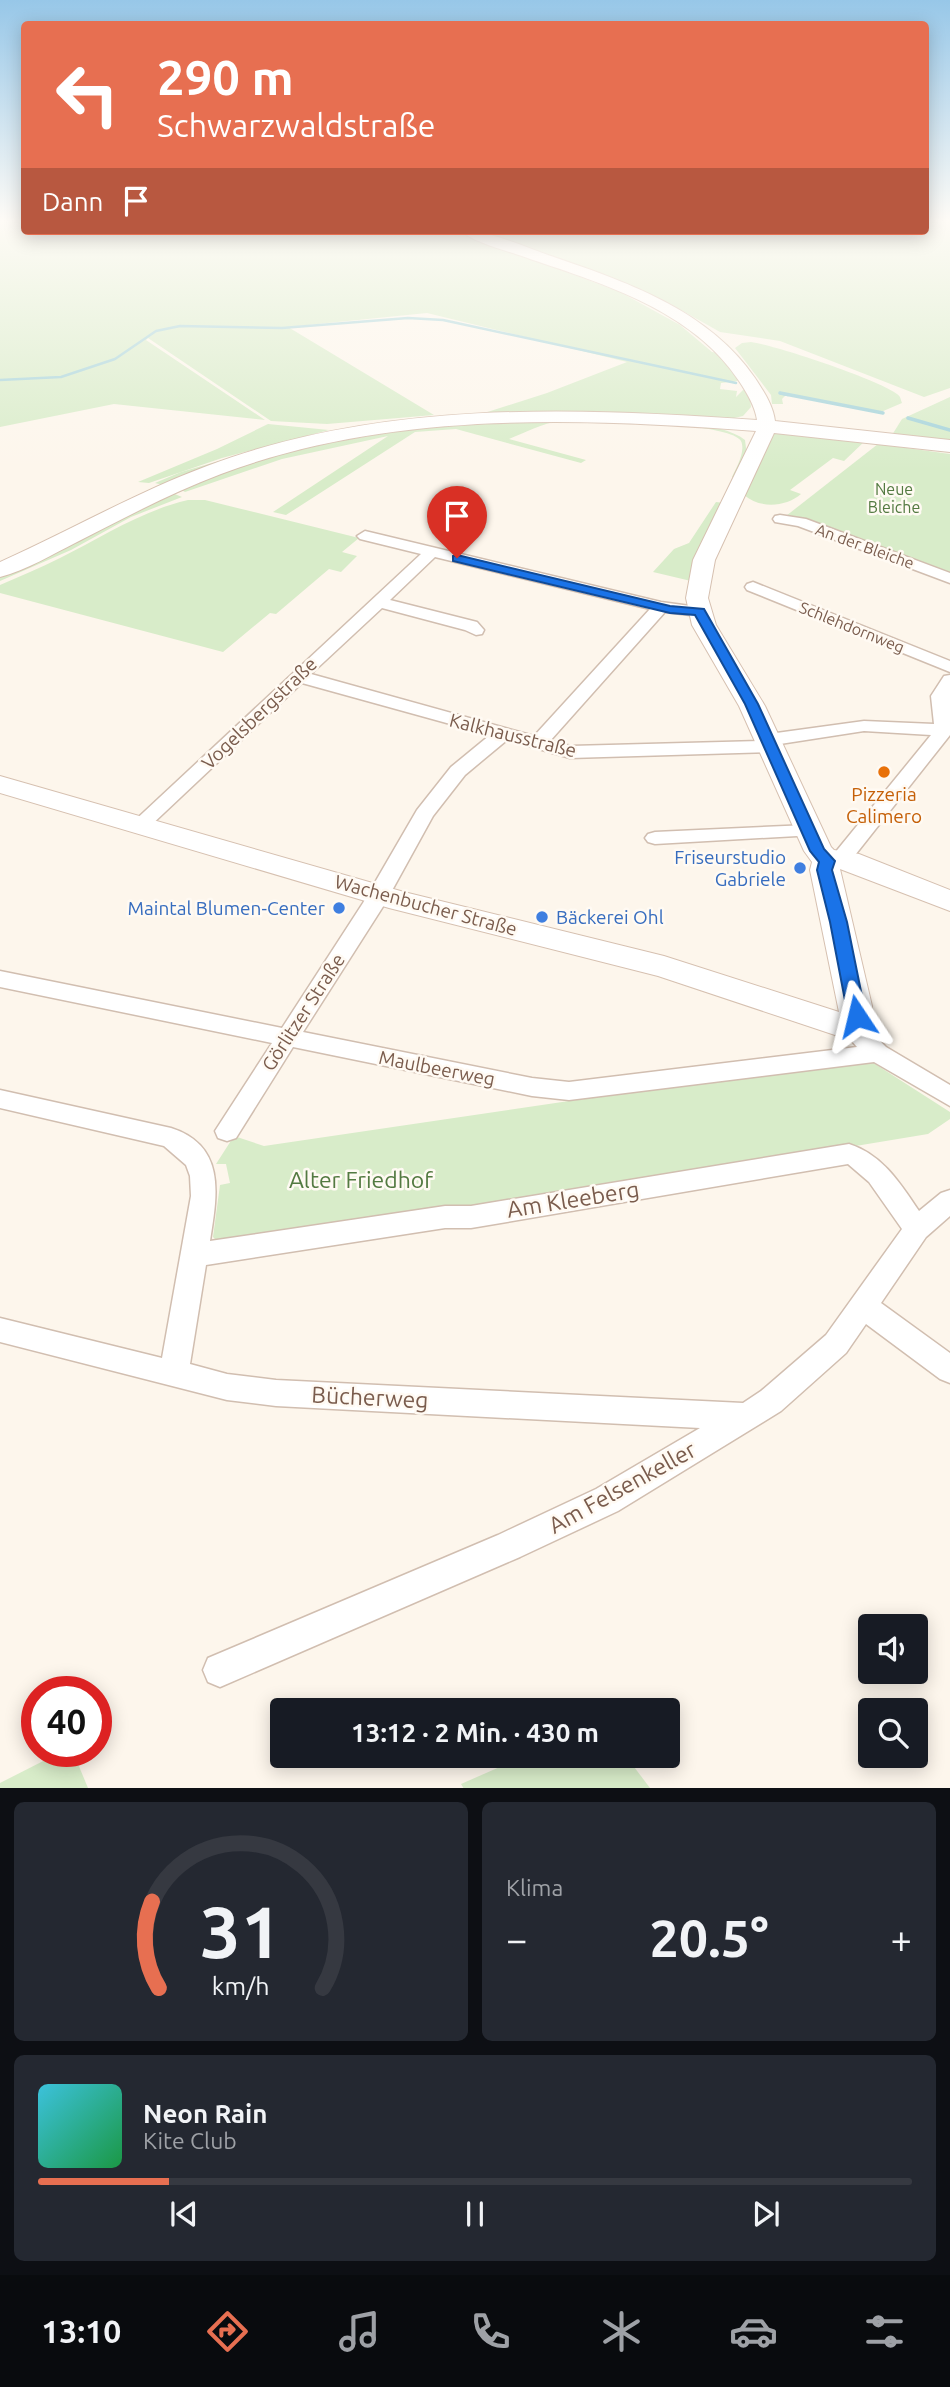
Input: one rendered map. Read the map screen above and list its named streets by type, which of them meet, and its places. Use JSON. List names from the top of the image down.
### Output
{
  "streets": {
    "street": [
      "An der Bleiche",
      "Schlehdornweg",
      "Vogelsbergstraße",
      "Kalkhausstraße",
      "Wachenbucher Straße",
      "Görlitzer Straße",
      "Maulbeerweg",
      "Am Kleeberg",
      "Bücherweg",
      "Am Felsenkeller"
    ]
  },
  "crossings": [
    ["Vogelsbergstraße", "Kalkhausstraße"],
    ["Vogelsbergstraße", "Wachenbucher Straße"],
    ["Kalkhausstraße", "Görlitzer Straße"],
    ["Wachenbucher Straße", "Görlitzer Straße"],
    ["Görlitzer Straße", "Maulbeerweg"],
    ["Am Kleeberg", "Am Felsenkeller"],
    ["Bücherweg", "Am Felsenkeller"]
  ],
  "parks": ["Neue Bleiche", "Alter Friedhof"],
  "places": [
    "Pizzeria Calimero",
    "Friseurstudio Gabriele",
    "Maintal Blumen-Center",
    "Bäckerei Ohl"
  ],
  "page": {
    "turn": ["290 m", "Schwarzwaldstraße"],
    "then": "Dann",
    "limit": "40",
    "trip": "13:12 · 2 Min. · 430 m",
    "tile": "Klima",
    "heat": ["−", "20.5°", "+"],
    "song": ["Neon Rain", "Kite Club"],
    "tabs": "13:10",
    "gauge": ["31", "km/h"]
  }
}
